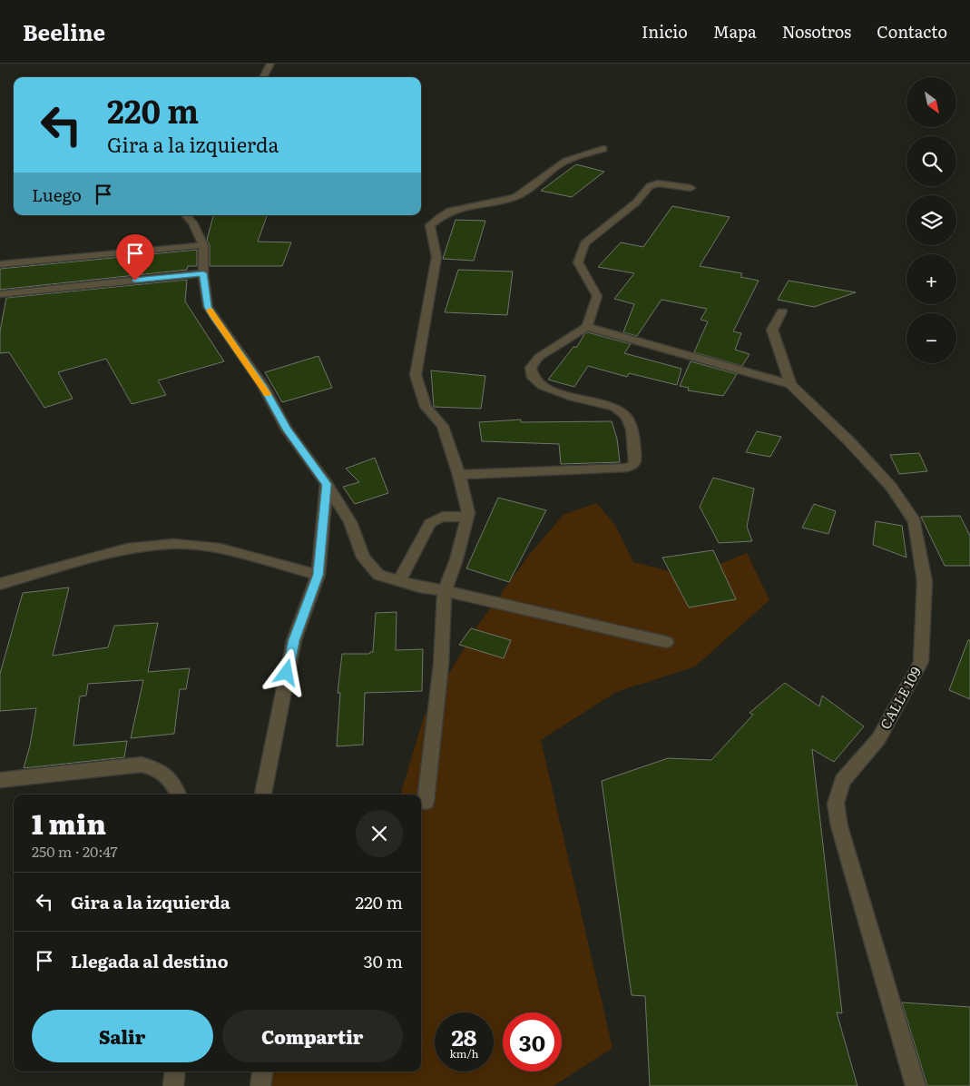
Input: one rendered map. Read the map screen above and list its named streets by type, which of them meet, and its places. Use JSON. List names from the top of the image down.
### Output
{
  "streets": {
    "street": ["CALLE 109"]
  },
  "north": "bottom right",
  "page": {
    "header": "Beeline",
    "nav": [
      "Inicio",
      "Mapa",
      "Nosotros",
      "Contacto"
    ],
    "map_buttons": ["+", "−"],
    "turn": ["220 m", "Gira a la izquierda"],
    "then": "Luego",
    "heading": ["1 min", "250 m · 20:47"],
    "list": [
      {
        "name": "Gira a la izquierda",
        "value": "220 m"
      },
      {
        "name": "Llegada al destino",
        "value": "30 m"
      }
    ],
    "buttons": ["Salir", "Compartir"],
    "speed": "28 km/h",
    "limit": "30"
  }
}
